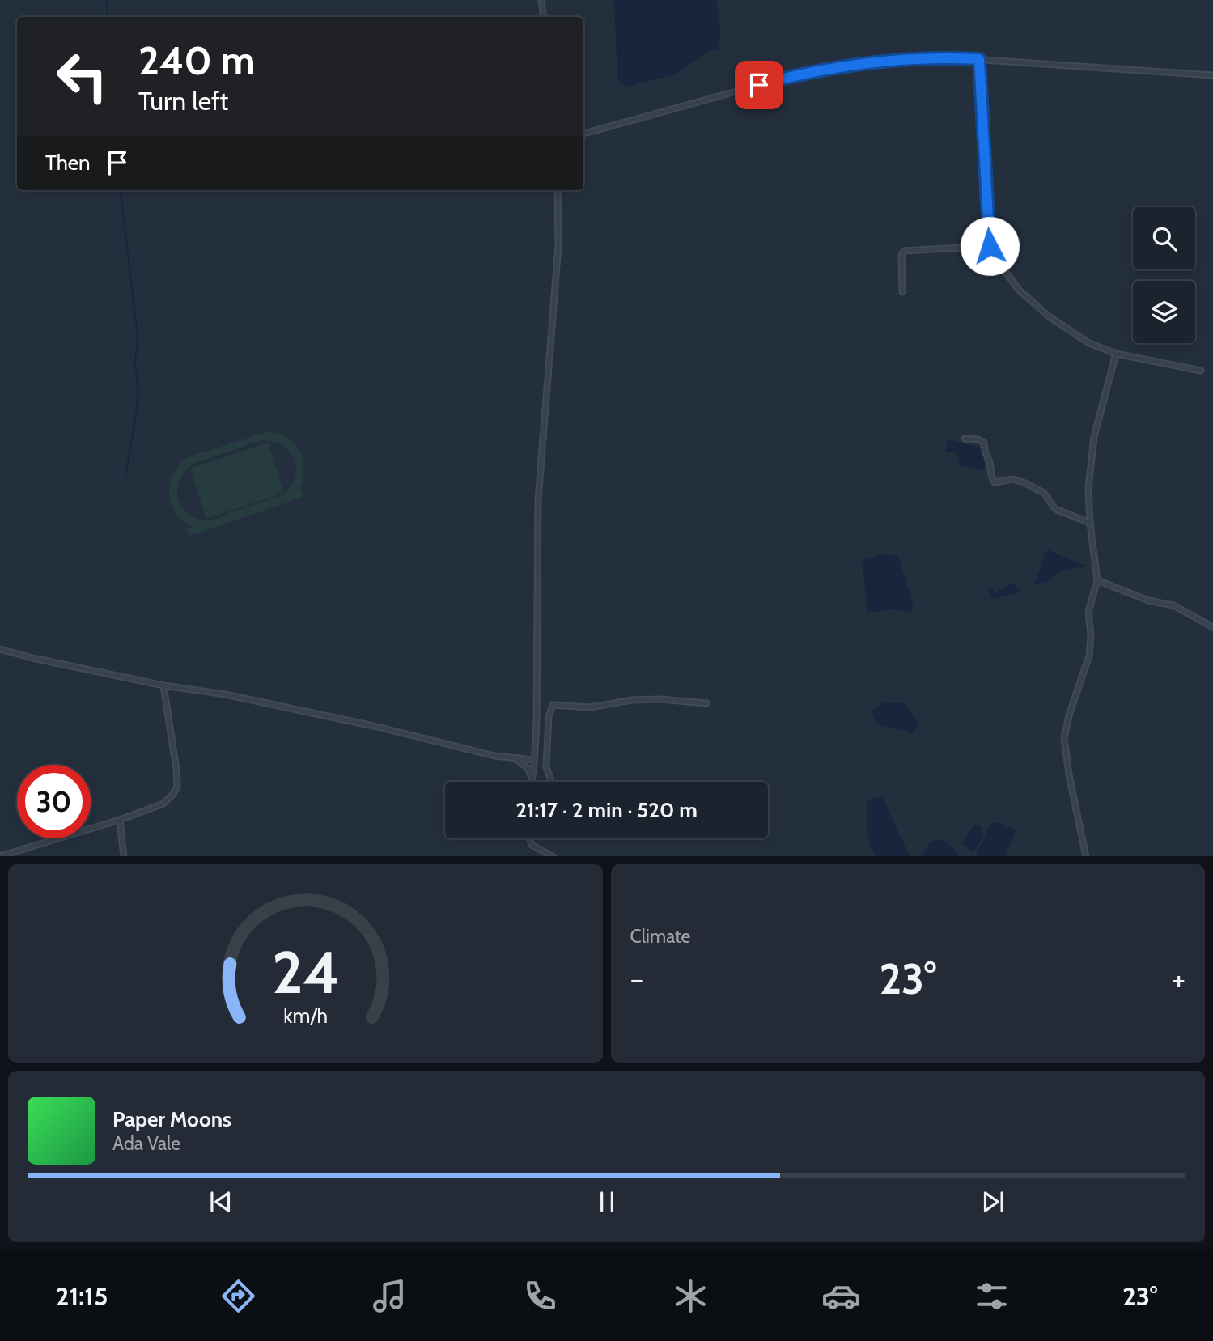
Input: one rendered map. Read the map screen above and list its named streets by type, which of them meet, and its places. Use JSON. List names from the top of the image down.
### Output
{
  "page": {
    "turn": ["240 m", "Turn left"],
    "then": "Then",
    "limit": "30",
    "trip": "21:17 · 2 min · 520 m",
    "tile": "Climate",
    "heat": ["−", "23°", "+"],
    "song": ["Paper Moons", "Ada Vale"],
    "tabs": ["21:15", "23°"],
    "gauge": ["24", "km/h"]
  }
}
